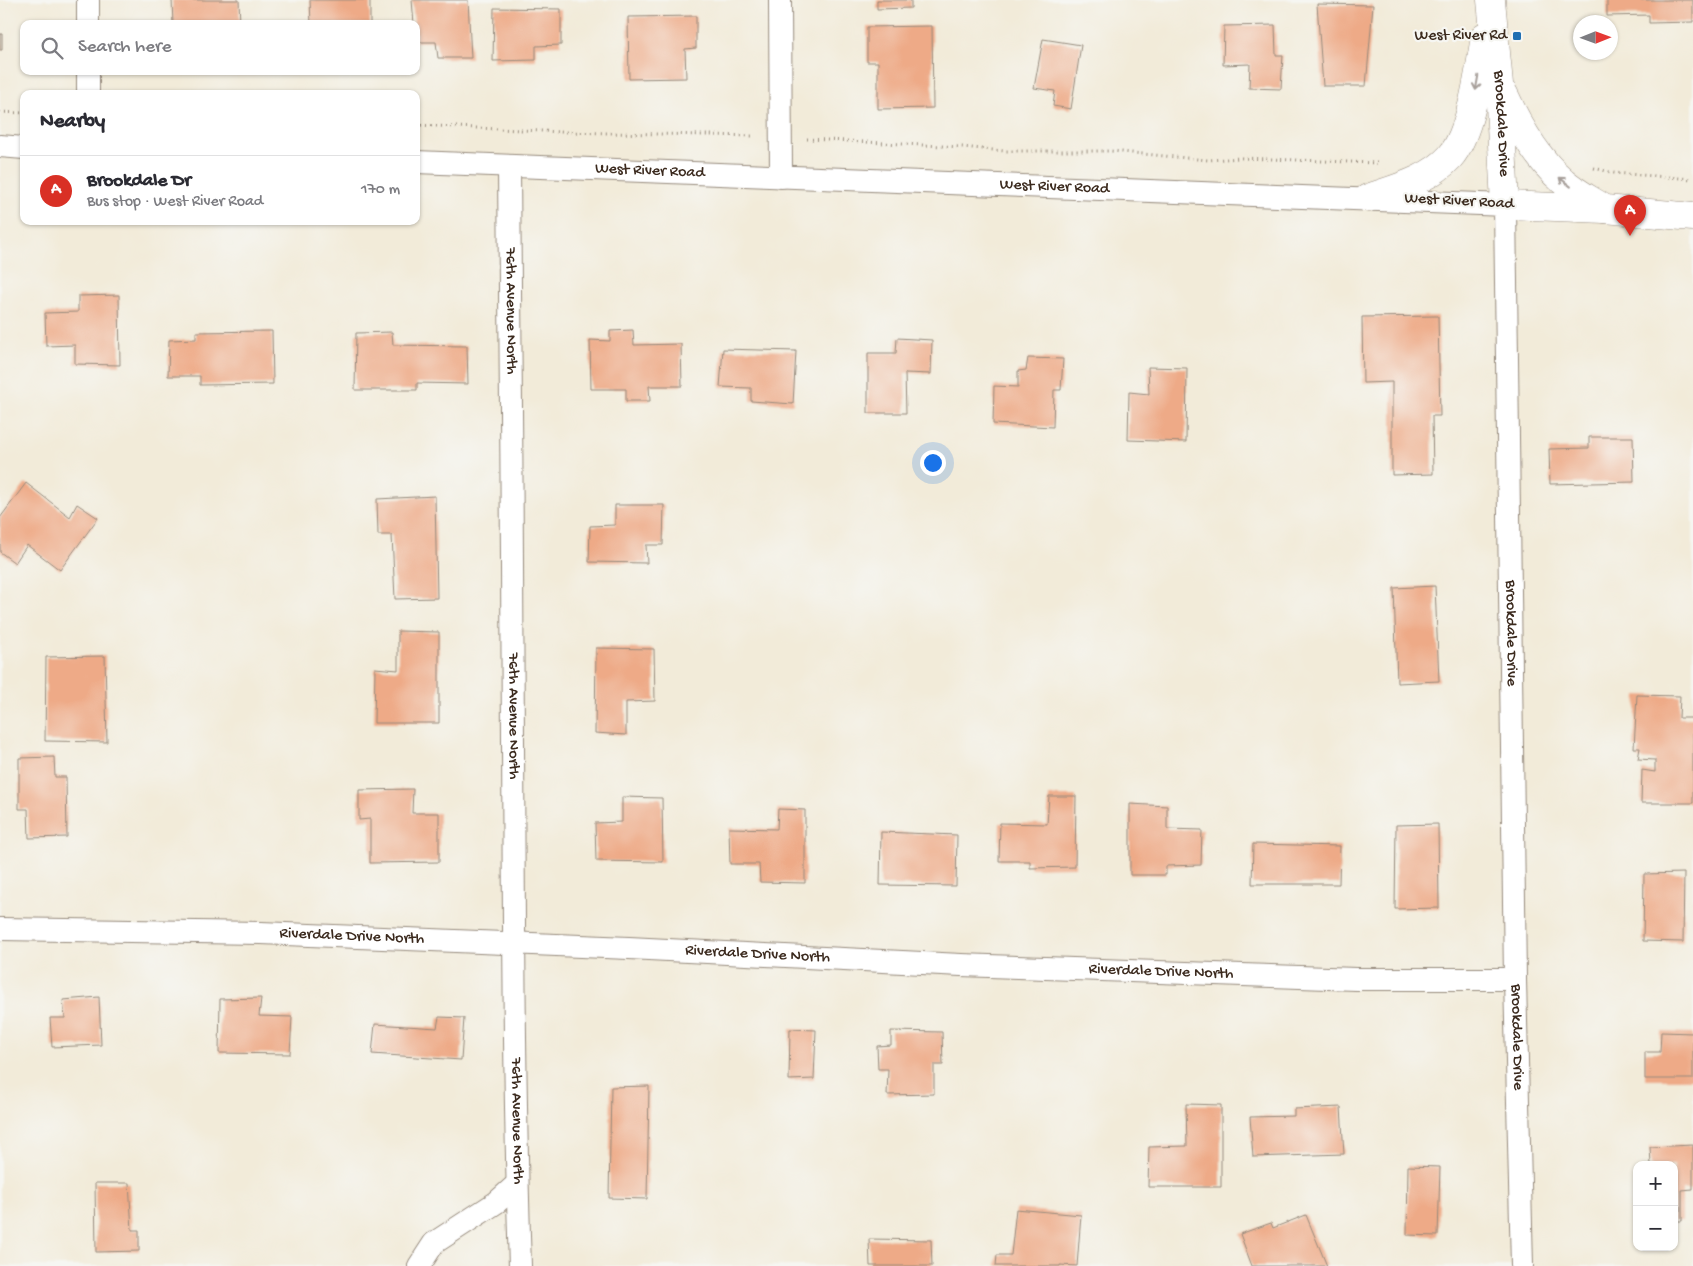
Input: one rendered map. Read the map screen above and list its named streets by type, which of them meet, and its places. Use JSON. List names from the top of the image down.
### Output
{
  "streets": {
    "street": [
      "Brookdale Drive",
      "West River Road",
      "76th Avenue North",
      "Riverdale Drive North"
    ]
  },
  "crossings": [
    ["Brookdale Drive", "West River Road"],
    ["Brookdale Drive", "Riverdale Drive North"],
    ["West River Road", "76th Avenue North"],
    ["76th Avenue North", "Riverdale Drive North"]
  ],
  "places": {
    "transit": ["West River Rd"]
  },
  "north": "right",
  "page": {
    "search": "Search here",
    "heading": "Nearby",
    "list": [
      {
        "mark": "A",
        "name": "Brookdale Dr",
        "note": "Bus stop · West River Road",
        "value": "170 m"
      }
    ],
    "pins": "A",
    "map_buttons": ["+", "−"]
  }
}
